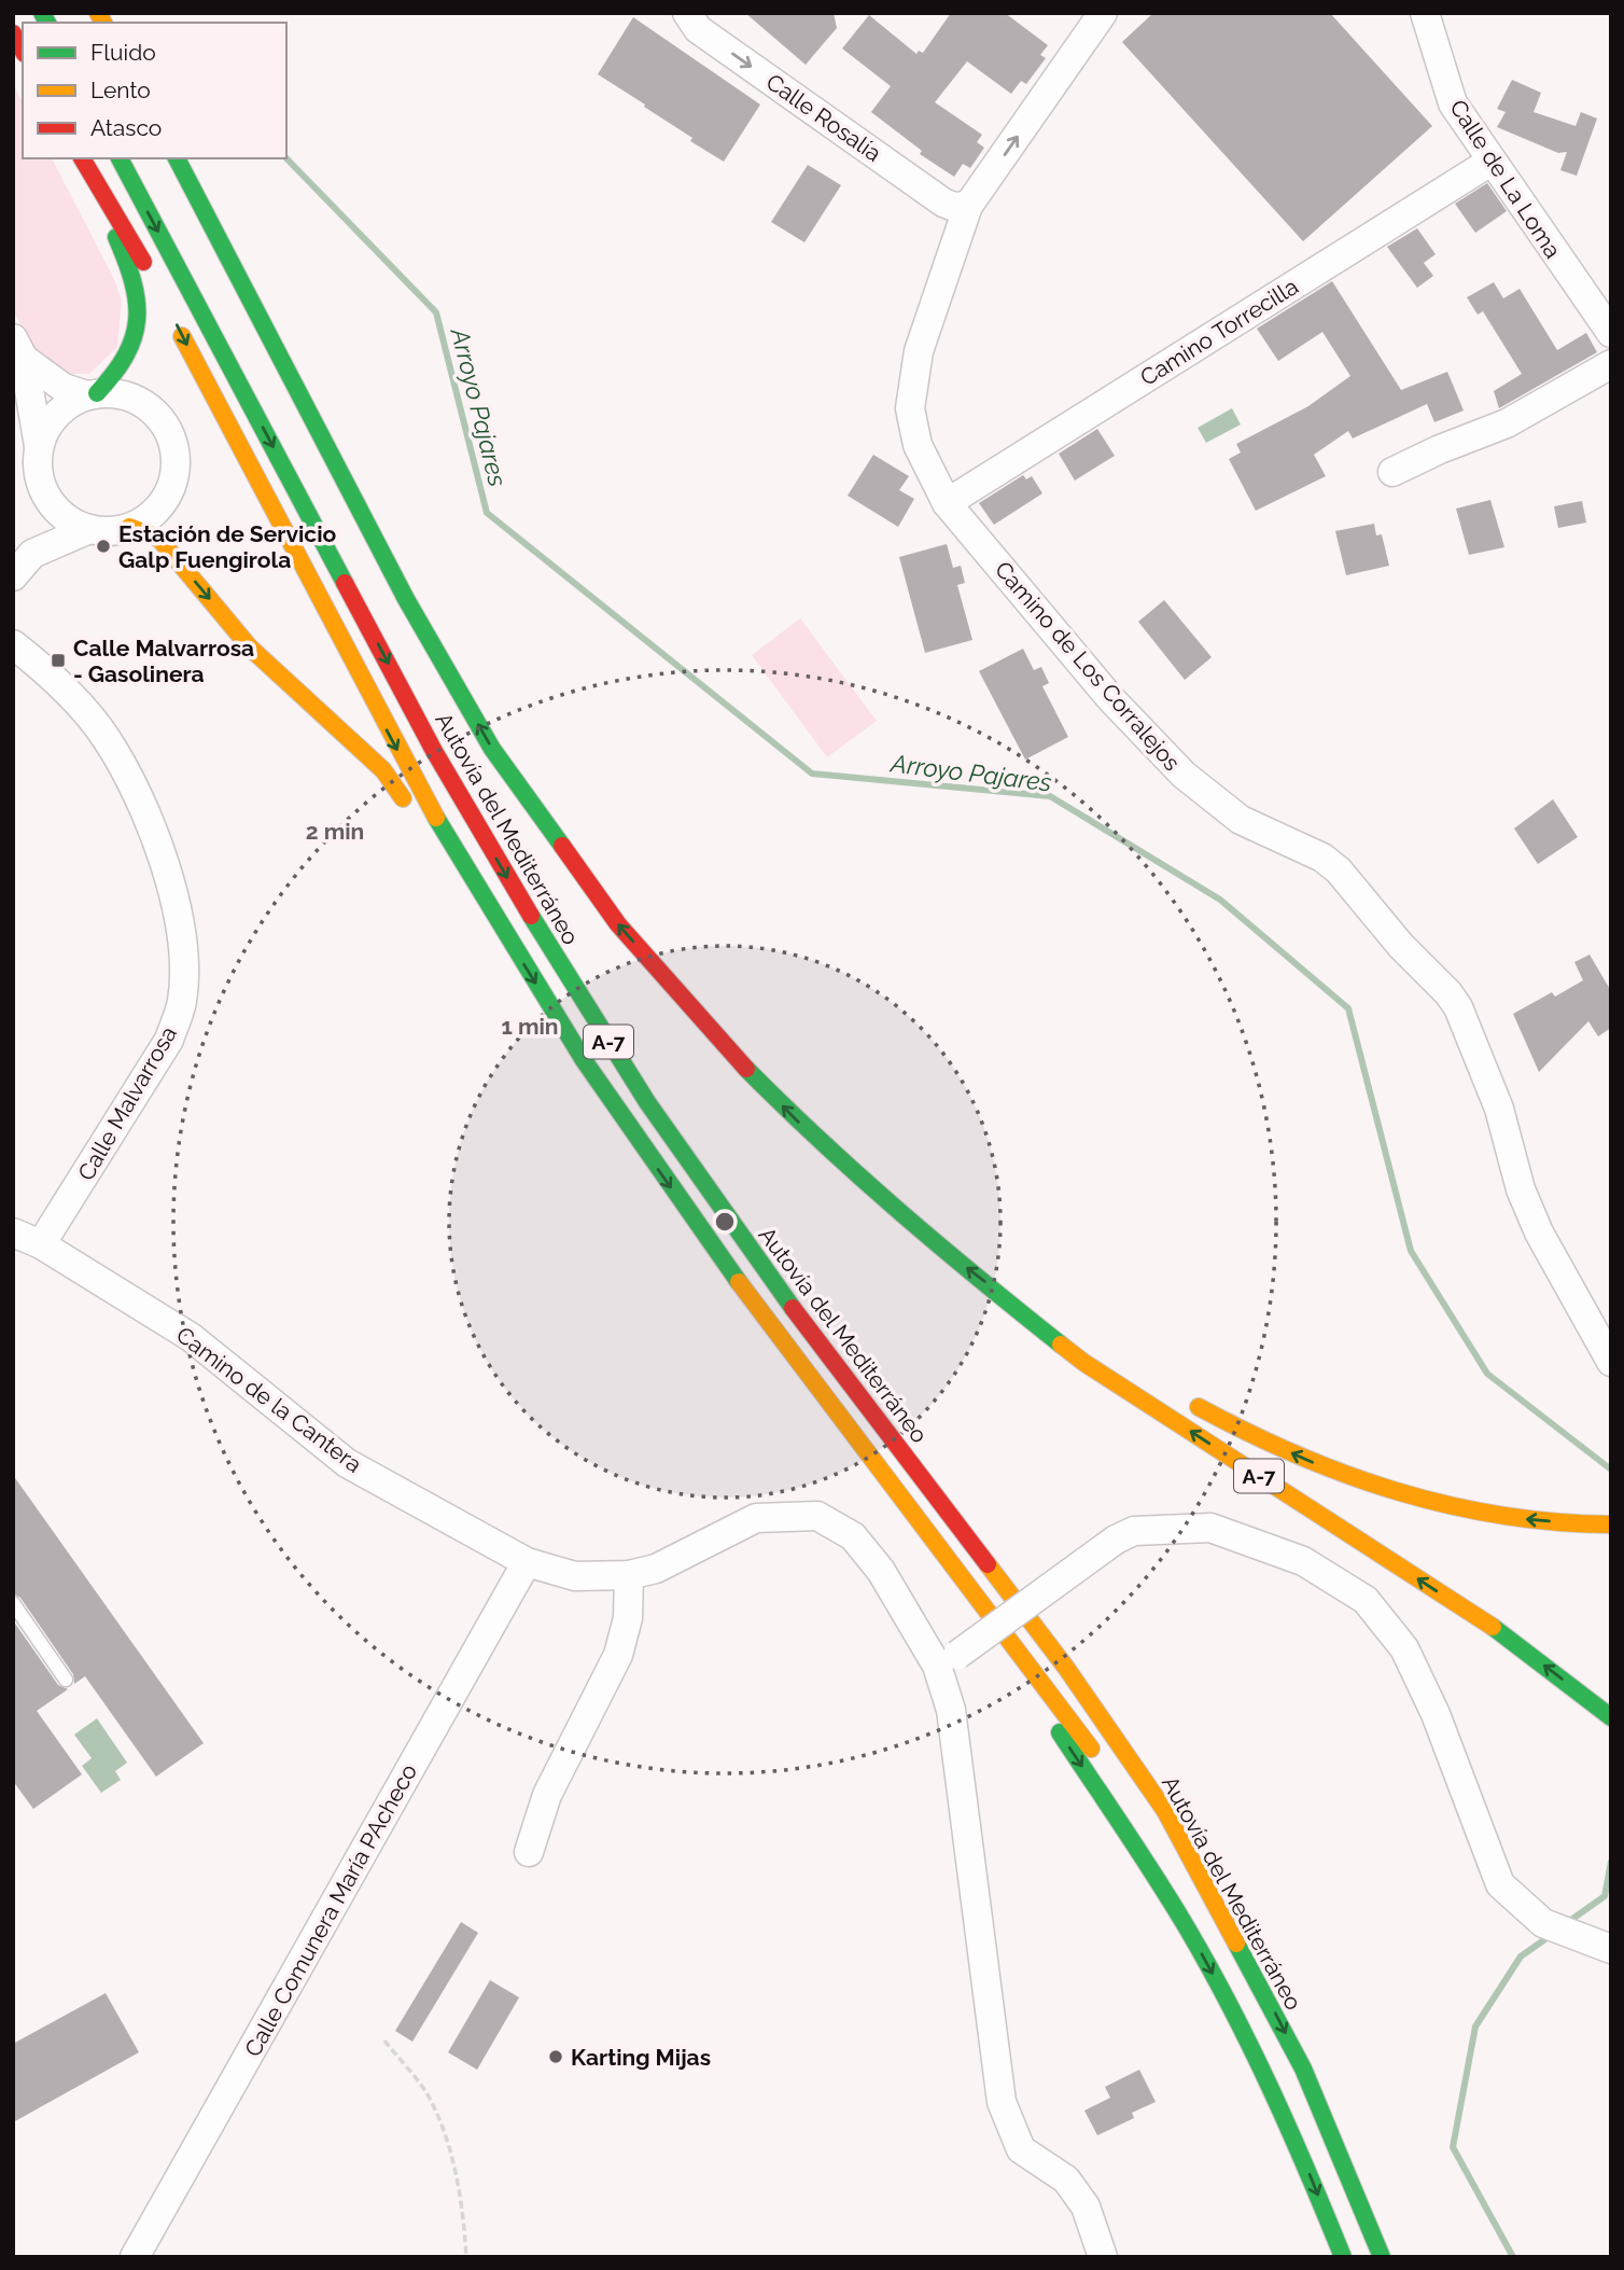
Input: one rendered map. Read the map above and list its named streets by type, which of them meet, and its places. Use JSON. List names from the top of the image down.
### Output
{
  "streets": {
    "highway": ["Autovía del Mediterráneo", "A-7"],
    "street": [
      "Calle Rosalía",
      "Calle de La Loma",
      "Camino Torrecilla",
      "Camino de Los Corralejos",
      "Calle Malvarrosa",
      "Camino de la Cantera",
      "Calle Comunera María PAcheco"
    ]
  },
  "crossings": [
    ["Calle Rosalía", "Camino de Los Corralejos"],
    ["Calle de La Loma", "Camino Torrecilla"],
    ["Camino Torrecilla", "Camino de Los Corralejos"],
    ["Calle Malvarrosa", "Camino de la Cantera"],
    ["Camino de la Cantera", "Calle Comunera María PAcheco"]
  ],
  "one_way": ["Calle Rosalía"],
  "water": ["Arroyo Pajares"],
  "places": {
    "other": ["Estación de Servicio Galp Fuengirola", "Karting Mijas"],
    "transit": ["Calle Malvarrosa - Gasolinera"]
  },
  "legend": ["Fluido", "Lento", "Atasco"],
  "rings": ["2 min", "1 min"]
}
